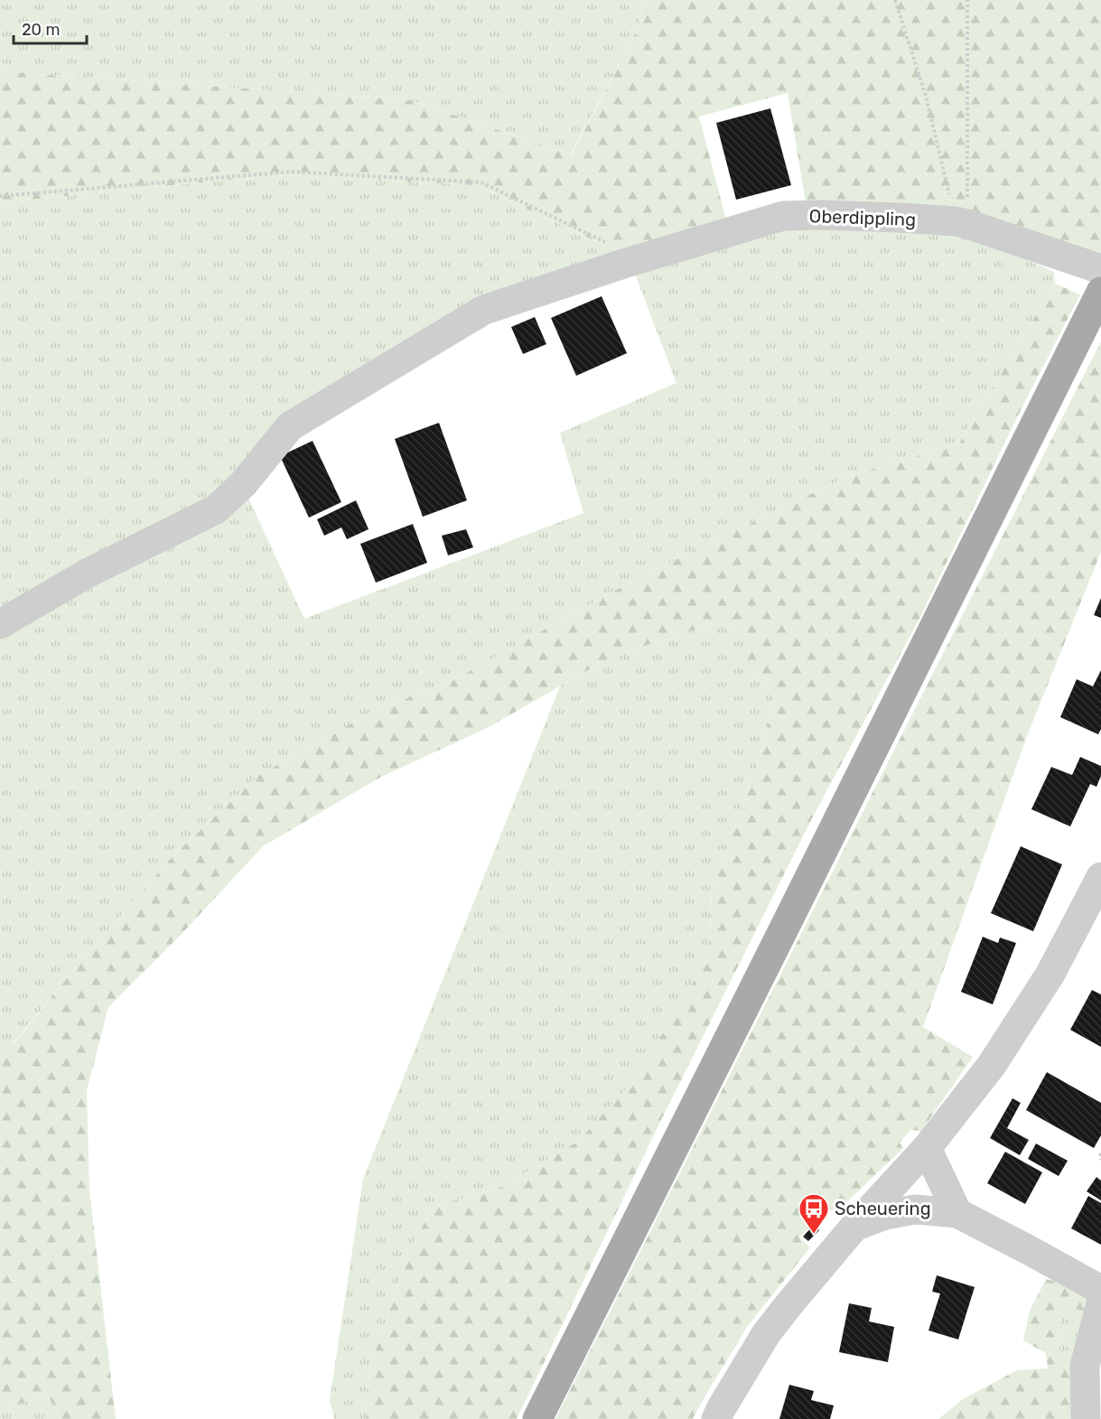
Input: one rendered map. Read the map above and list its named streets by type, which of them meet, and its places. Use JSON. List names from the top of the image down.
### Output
{
  "streets": {
    "street": ["Oberdippling"]
  },
  "places": {
    "bus stop": ["Scheuering"]
  },
  "scale_bar": "20 m"
}
